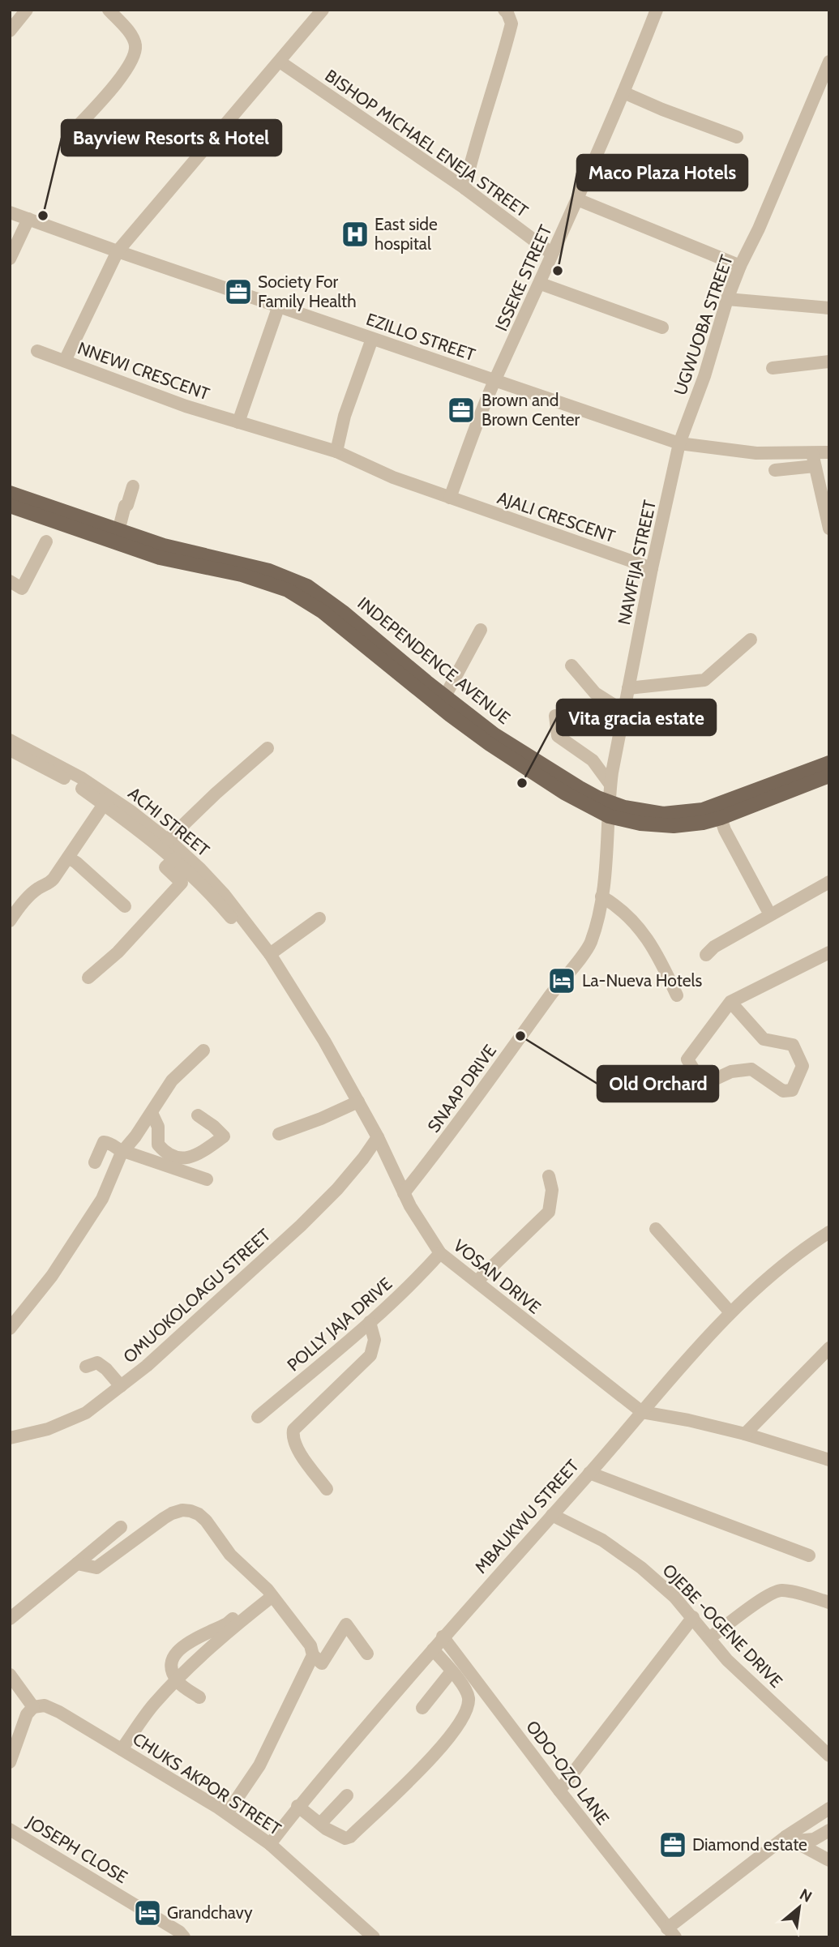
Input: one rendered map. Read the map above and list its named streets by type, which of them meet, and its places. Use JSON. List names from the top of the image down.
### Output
{
  "streets": {
    "main road": ["INDEPENDENCE AVENUE"],
    "street": [
      "BISHOP MICHAEL ENEJA STREET",
      "ISSEKE STREET",
      "UGWUOBA STREET",
      "EZILLO STREET",
      "NNEWI CRESCENT",
      "AJALI CRESCENT",
      "NAWFIJA STREET",
      "ACHI STREET",
      "SNAAP DRIVE",
      "VOSAN DRIVE",
      "OMUOKOLOAGU STREET",
      "POLLY JAJA DRIVE",
      "MBAUKWU STREET",
      "OJEBE -OGENE DRIVE",
      "ODO-OZO LANE",
      "CHUKS AKPOR STREET",
      "JOSEPH CLOSE"
    ]
  },
  "crossings": [
    ["BISHOP MICHAEL ENEJA STREET", "ISSEKE STREET"],
    ["ISSEKE STREET", "EZILLO STREET"],
    ["ISSEKE STREET", "AJALI CRESCENT"],
    ["UGWUOBA STREET", "EZILLO STREET"],
    ["UGWUOBA STREET", "NAWFIJA STREET"],
    ["EZILLO STREET", "NAWFIJA STREET"],
    ["NNEWI CRESCENT", "AJALI CRESCENT"],
    ["AJALI CRESCENT", "NAWFIJA STREET"],
    ["NAWFIJA STREET", "INDEPENDENCE AVENUE"],
    ["NAWFIJA STREET", "SNAAP DRIVE"],
    ["INDEPENDENCE AVENUE", "SNAAP DRIVE"],
    ["ACHI STREET", "VOSAN DRIVE"],
    ["SNAAP DRIVE", "VOSAN DRIVE"],
    ["VOSAN DRIVE", "OMUOKOLOAGU STREET"],
    ["VOSAN DRIVE", "POLLY JAJA DRIVE"],
    ["VOSAN DRIVE", "MBAUKWU STREET"],
    ["MBAUKWU STREET", "OJEBE -OGENE DRIVE"],
    ["MBAUKWU STREET", "ODO-OZO LANE"],
    ["MBAUKWU STREET", "CHUKS AKPOR STREET"]
  ],
  "places": {
    "other": [
      "Bayview Resorts & Hotel",
      "Maco Plaza Hotels",
      "Vita gracia estate",
      "Old Orchard"
    ],
    "hospital": ["East side hospital"],
    "office": ["Society For Family Health", "Brown and Brown Center", "Diamond estate"],
    "hotel": ["La-Nueva Hotels", "Grandchavy"]
  },
  "north": "top right"
}
